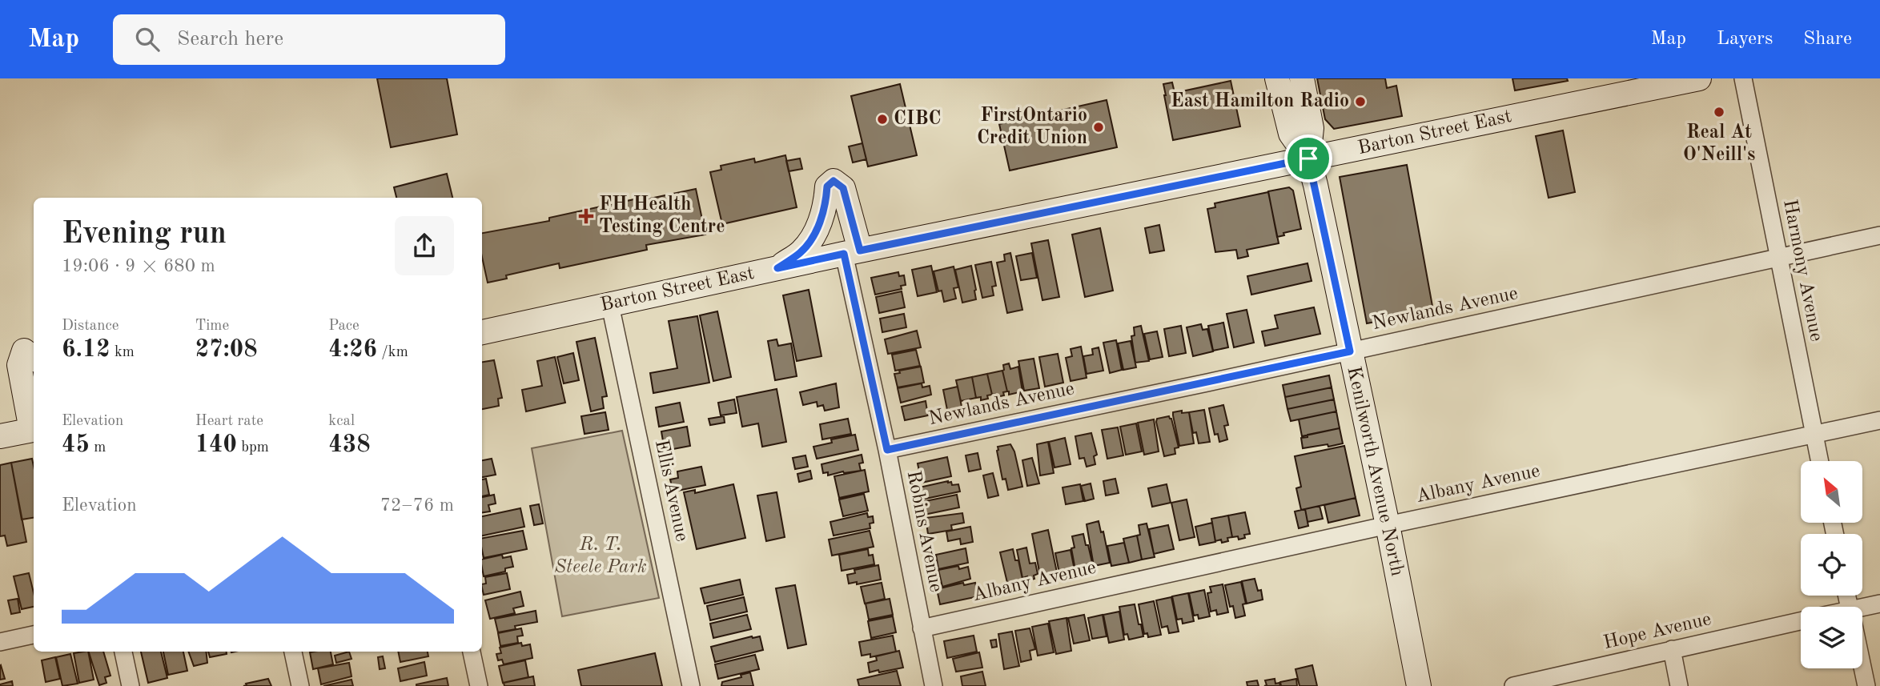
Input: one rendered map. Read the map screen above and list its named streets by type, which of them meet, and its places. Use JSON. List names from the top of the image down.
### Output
{
  "streets": {
    "main road": ["Barton Street East", "Kenilworth Avenue North"],
    "street": [
      "Harmony Avenue",
      "Newlands Avenue",
      "Albany Avenue",
      "Ellis Avenue",
      "Robins Avenue",
      "Hope Avenue"
    ]
  },
  "crossings": [
    ["Barton Street East", "Kenilworth Avenue North"],
    ["Barton Street East", "Ellis Avenue"],
    ["Barton Street East", "Robins Avenue"],
    ["Harmony Avenue", "Newlands Avenue"],
    ["Harmony Avenue", "Albany Avenue"],
    ["Newlands Avenue", "Kenilworth Avenue North"],
    ["Newlands Avenue", "Robins Avenue"],
    ["Kenilworth Avenue North", "Albany Avenue"],
    ["Albany Avenue", "Robins Avenue"]
  ],
  "parks": ["R. T. Steele Park"],
  "places": {
    "other": [
      "East Hamilton Radio",
      "Real At O'Neill's",
      "CIBC",
      "FirstOntario Credit Union"
    ],
    "health": ["FH Health Testing Centre"]
  },
  "north": "top left",
  "page": {
    "header": "Map",
    "search": "Search here",
    "nav": ["Map", "Layers", "Share"],
    "heading": ["Evening run", "19:06 · 9 × 680 m"],
    "stats": [
      ["Distance", "6.12 km"],
      ["Time", "27:08"],
      ["Pace", "4:26 /km"],
      ["Elevation", "45 m"],
      ["Heart rate", "140 bpm"],
      ["kcal", "438"]
    ],
    "chart": ["Elevation", "72–76 m"]
  }
}
